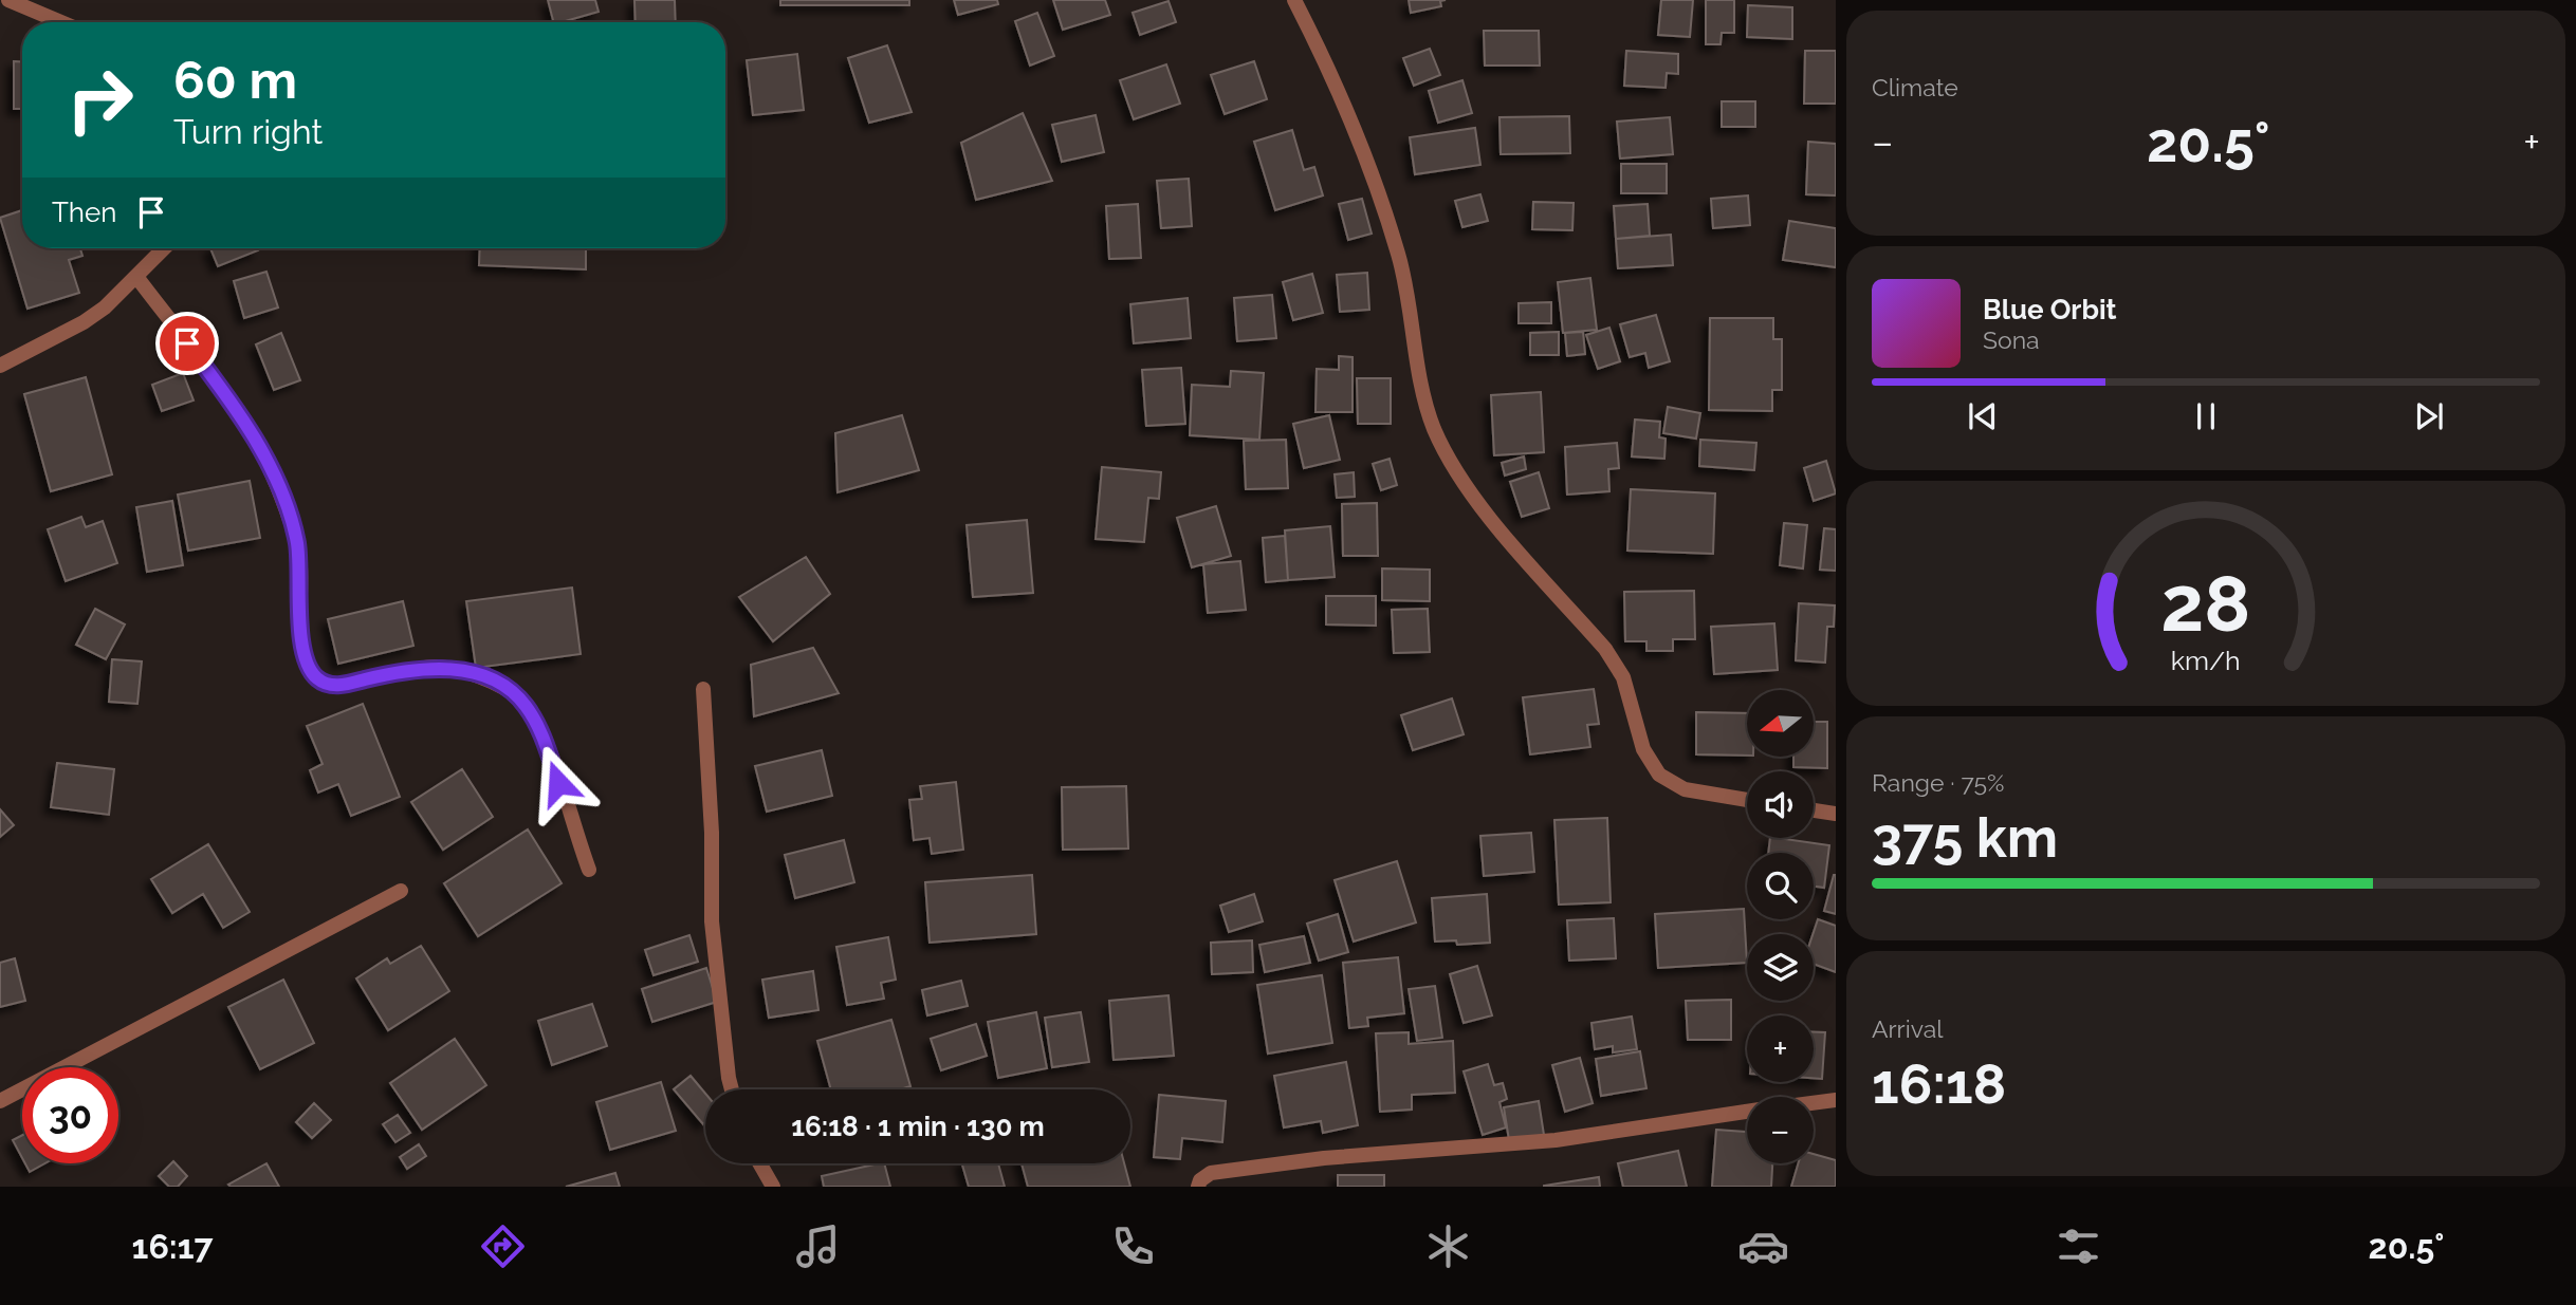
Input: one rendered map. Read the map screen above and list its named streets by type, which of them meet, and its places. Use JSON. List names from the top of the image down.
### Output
{
  "north": "left",
  "page": {
    "tile": [
      "Climate",
      ["Range · 75%", "375 km"],
      ["Arrival", "16:18"]
    ],
    "turn": ["60 m", "Turn right"],
    "heat": ["−", "20.5°", "+"],
    "then": "Then",
    "song": ["Blue Orbit", "Sona"],
    "map_buttons": ["+", "−"],
    "limit": "30",
    "trip": "16:18 · 1 min · 130 m",
    "tabs": ["16:17", "20.5°"],
    "gauge": ["28", "km/h"]
  }
}
